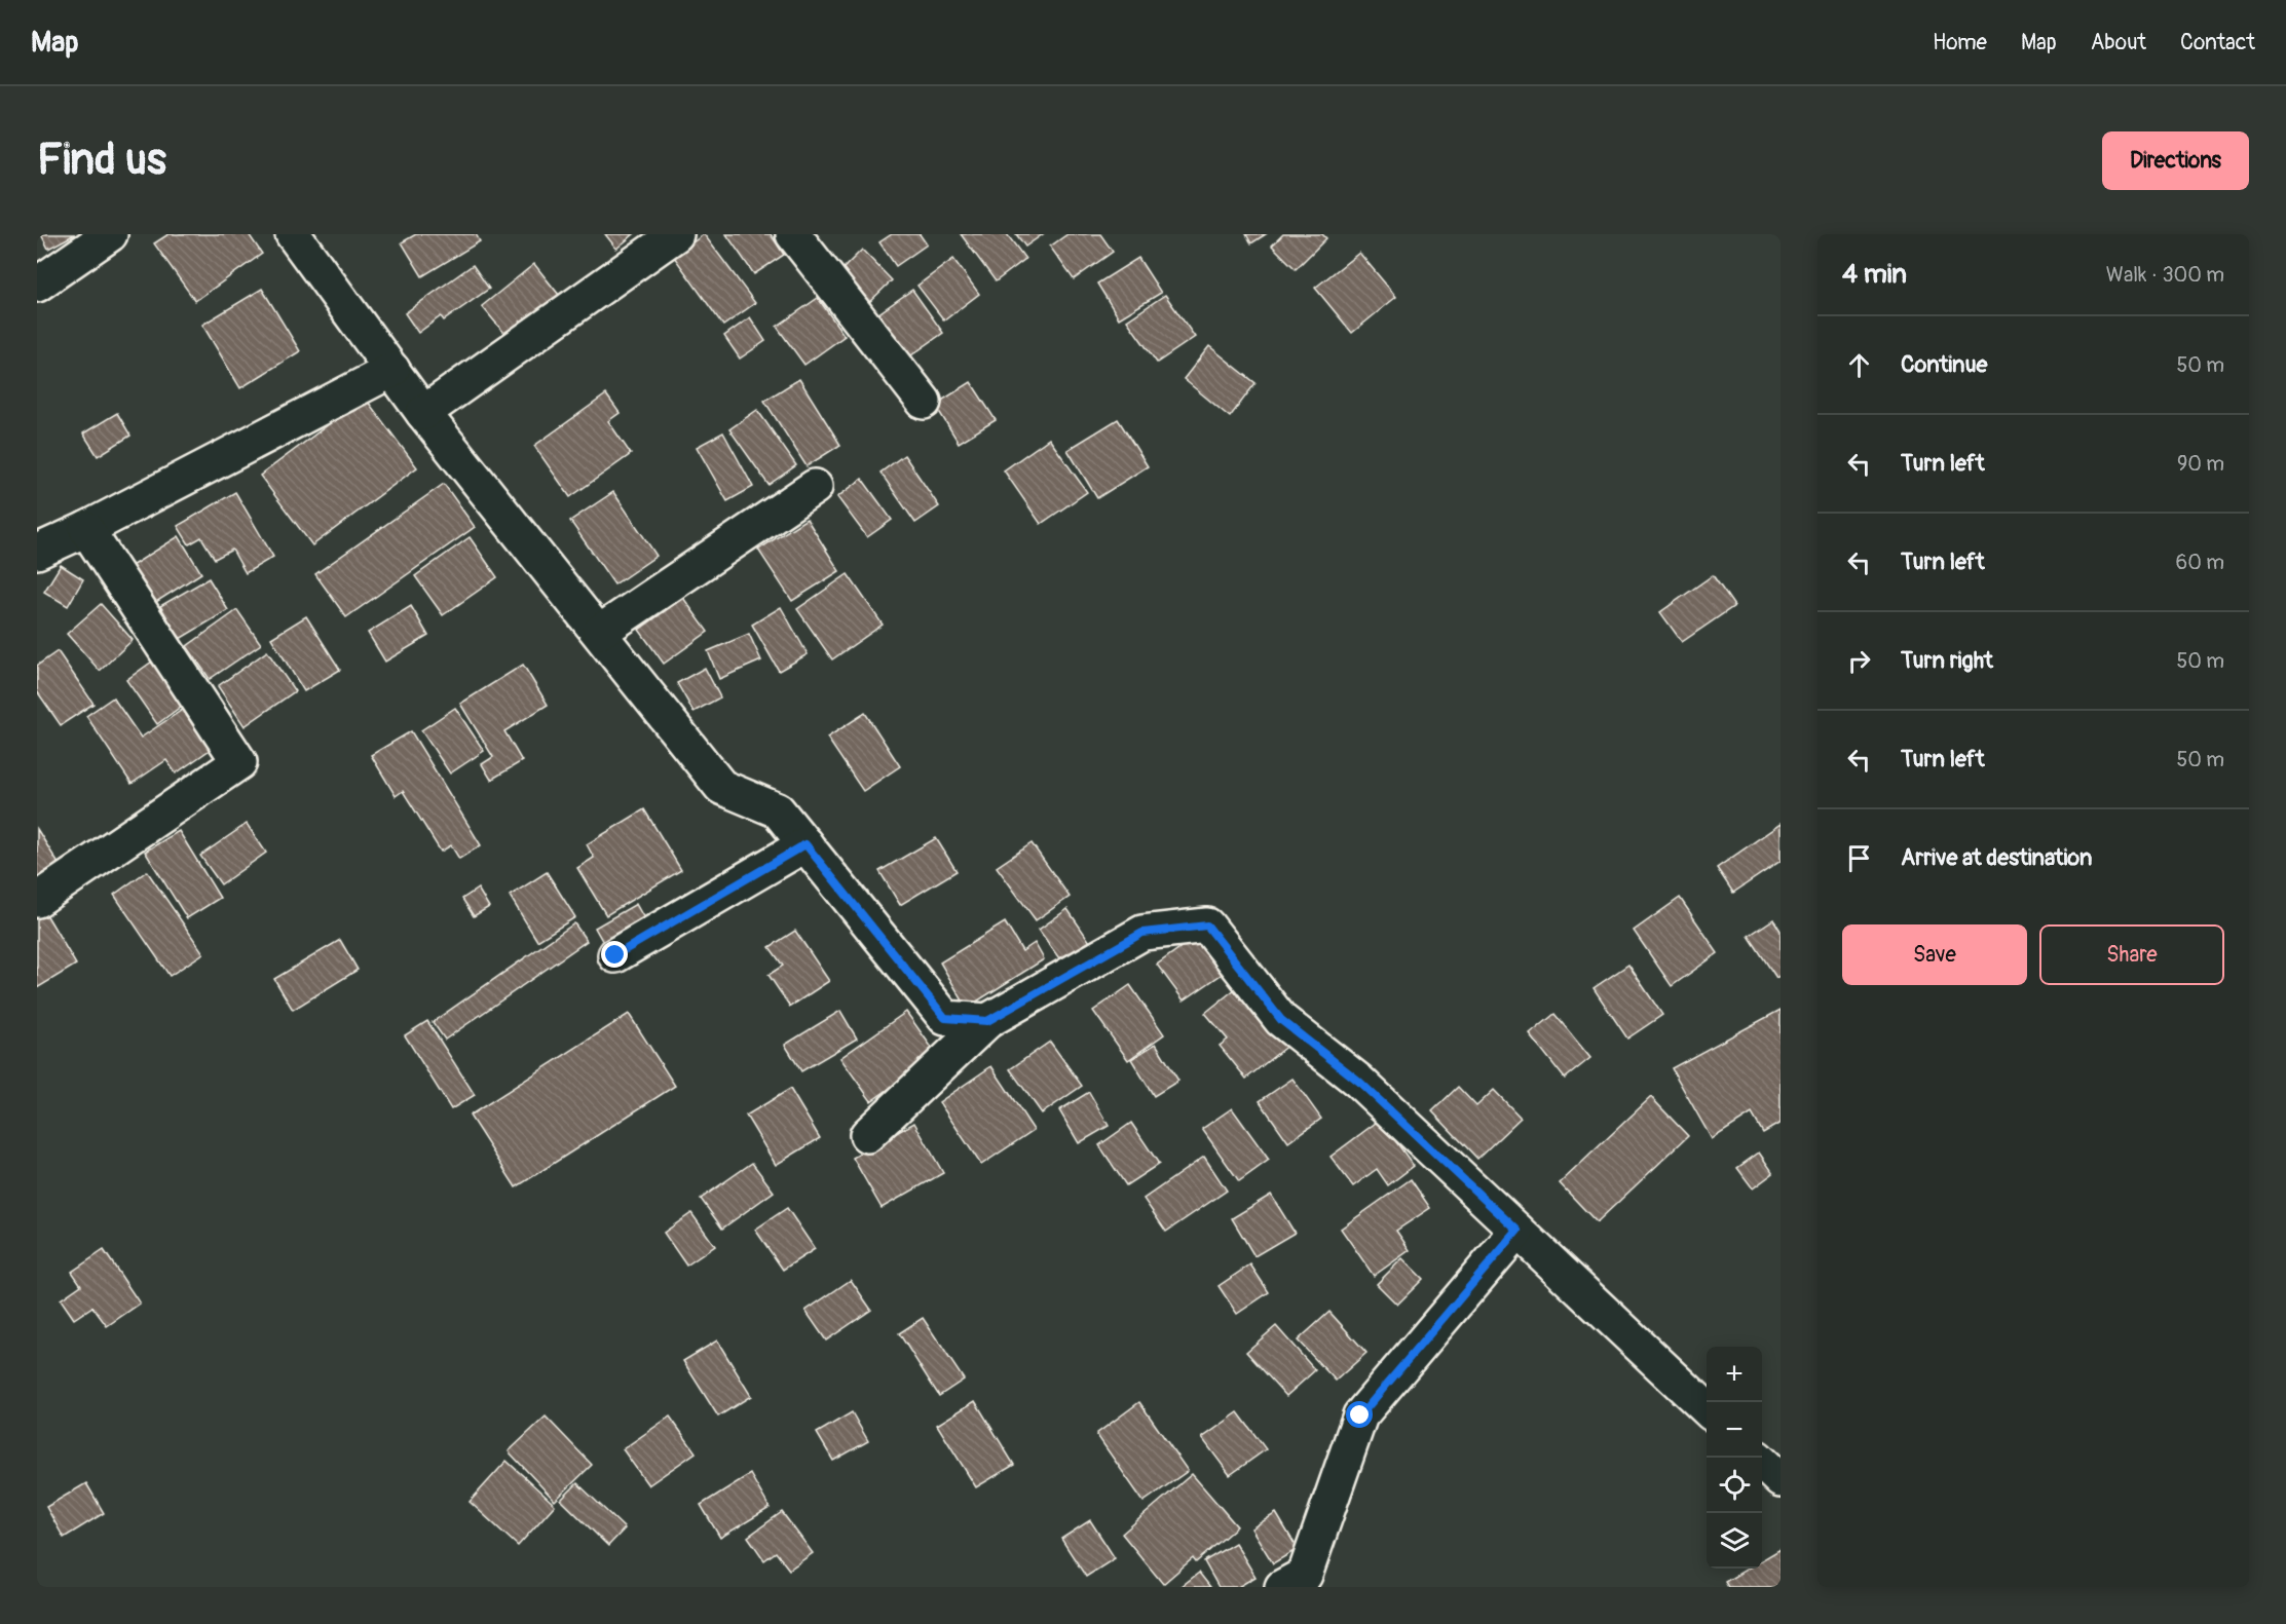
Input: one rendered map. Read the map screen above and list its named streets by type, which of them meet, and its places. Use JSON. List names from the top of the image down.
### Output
{
  "page": {
    "header": "Map",
    "nav": [
      "Home",
      "Map",
      "About",
      "Contact"
    ],
    "buttons": [
      "Directions",
      ["Save", "Share"]
    ],
    "title": "Find us",
    "heading": ["4 min", "Walk · 300 m"],
    "list": [
      ["Continue", "50 m"],
      ["Turn left", "90 m"],
      ["Turn left", "60 m"],
      ["Turn right", "50 m"],
      ["Turn left", "50 m"],
      "Arrive at destination"
    ],
    "map_buttons": ["+", "−"]
  }
}
